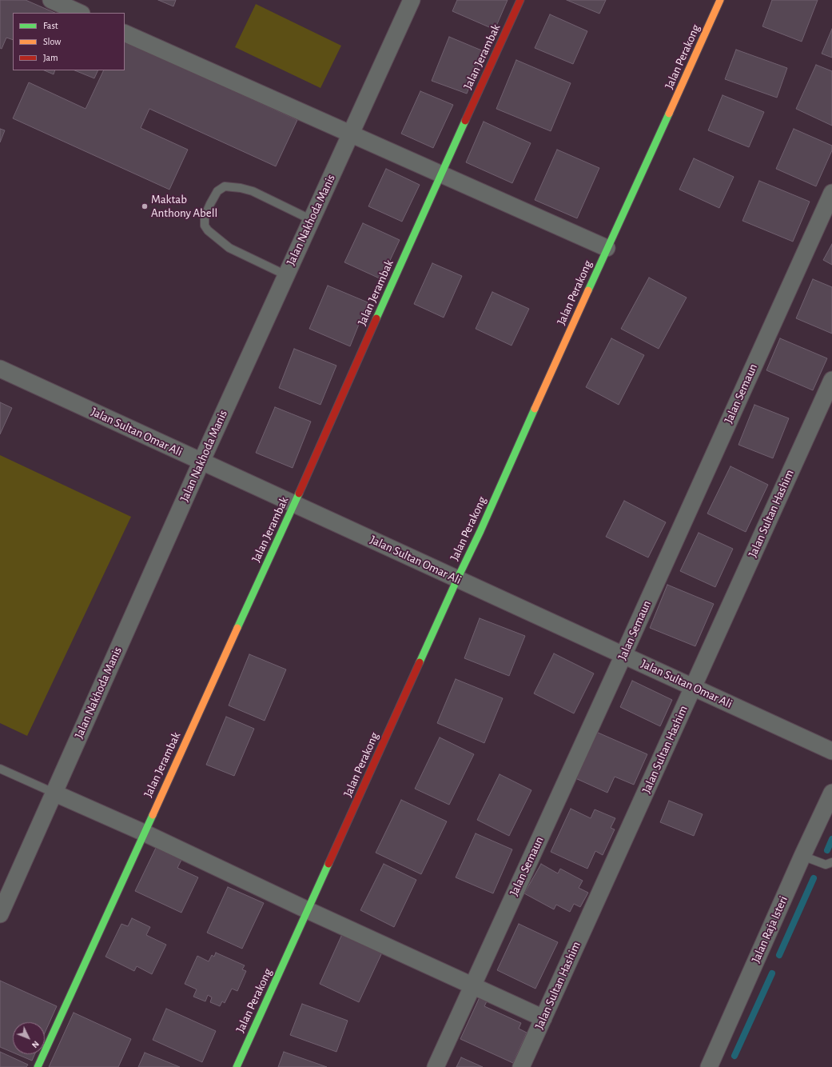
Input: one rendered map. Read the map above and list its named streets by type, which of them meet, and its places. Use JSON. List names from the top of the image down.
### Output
{
  "streets": {
    "street": [
      "Jalan Jerambak",
      "Jalan Perakong",
      "Jalan Nakhoda Manis",
      "Jalan Semaun",
      "Jalan Sultan Omar Ali",
      "Jalan Sultan Hashim",
      "Jalan Raja Isteri"
    ]
  },
  "crossings": [
    ["Jalan Jerambak", "Jalan Sultan Omar Ali"],
    ["Jalan Perakong", "Jalan Sultan Omar Ali"],
    ["Jalan Nakhoda Manis", "Jalan Sultan Omar Ali"],
    ["Jalan Semaun", "Jalan Sultan Omar Ali"],
    ["Jalan Sultan Omar Ali", "Jalan Sultan Hashim"]
  ],
  "places": ["Maktab Anthony Abell"],
  "legend": ["Fast", "Slow", "Jam"],
  "north": "bottom right"
}
